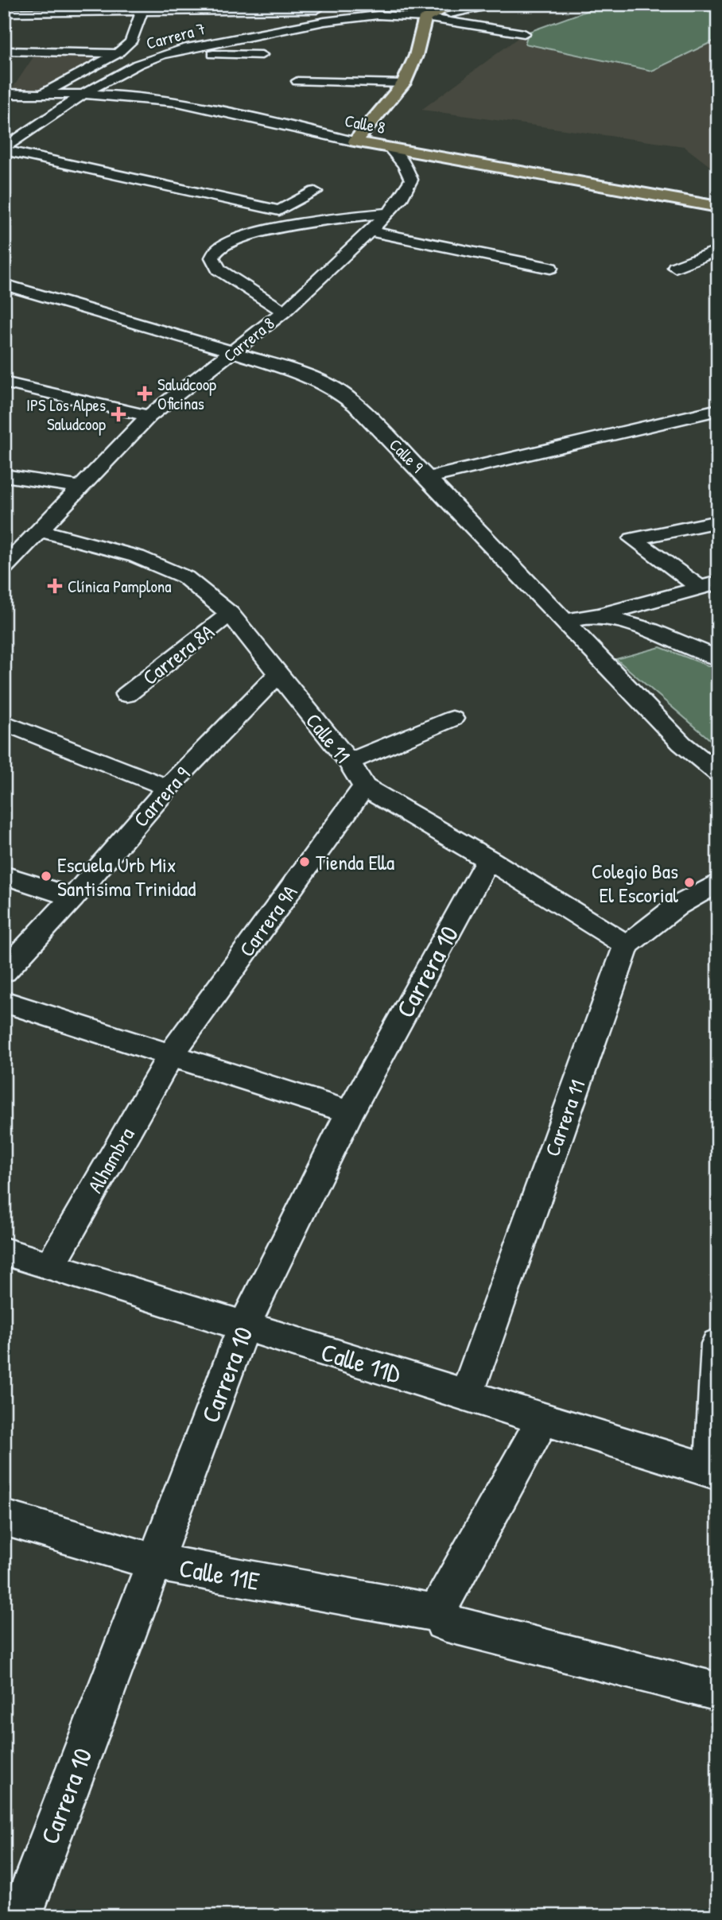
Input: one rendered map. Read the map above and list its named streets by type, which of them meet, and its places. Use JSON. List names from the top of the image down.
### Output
{
  "streets": {
    "highway": ["Calle 8"],
    "street": [
      "Carrera 7",
      "Carrera 8",
      "Calle 9",
      "Carrera 8A",
      "Calle 11",
      "Carrera 9",
      "Carrera 9A",
      "Carrera 10",
      "Carrera 11",
      "Alhambra",
      "Calle 11D",
      "Calle 11E"
    ]
  },
  "crossings": [
    ["Carrera 7", "Calle 8"],
    ["Calle 8", "Carrera 8"],
    ["Carrera 8", "Calle 9"],
    ["Carrera 8", "Calle 11"],
    ["Carrera 8A", "Calle 11"],
    ["Calle 11", "Carrera 9"],
    ["Calle 11", "Carrera 9A"],
    ["Calle 11", "Carrera 10"],
    ["Calle 11", "Carrera 11"],
    ["Carrera 9A", "Alhambra"],
    ["Carrera 10", "Calle 11D"],
    ["Carrera 10", "Calle 11E"],
    ["Carrera 11", "Calle 11D"],
    ["Alhambra", "Calle 11D"]
  ],
  "places": {
    "health": ["Saludcoop Oficinas", "IPS Los Alpes Saludcoop", "Clínica Pamplona"],
    "other": ["Tienda Ella", "Escuela Urb Mix Santisima Trinidad", "Colegio Bas El Escorial"]
  }
}
